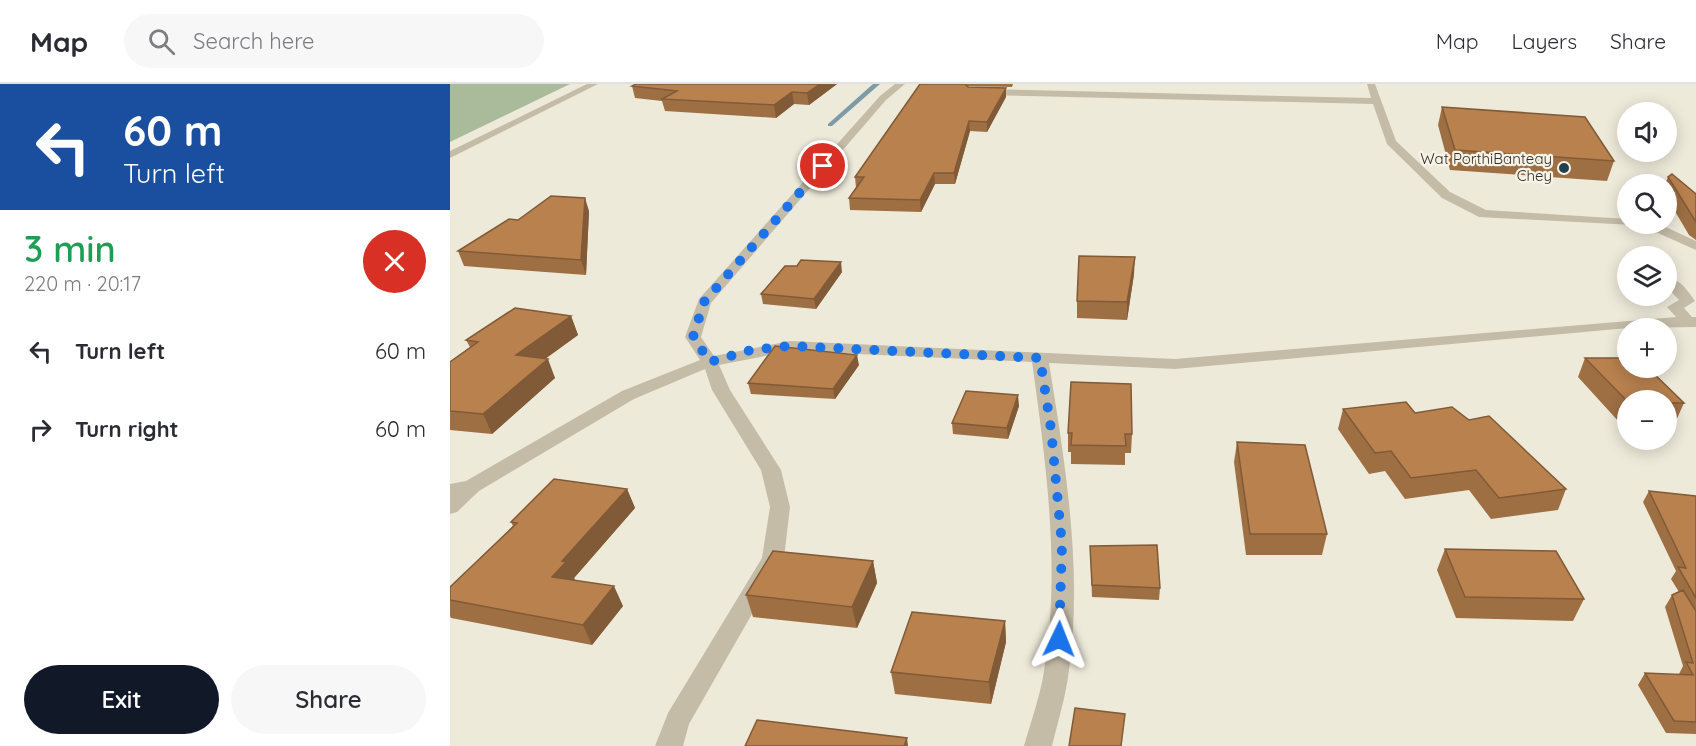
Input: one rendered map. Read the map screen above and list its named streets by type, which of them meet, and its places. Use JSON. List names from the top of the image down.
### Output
{
  "places": ["Wat PorthiBanteay Chey"],
  "page": {
    "header": "Map",
    "search": "Search here",
    "nav": ["Map", "Layers", "Share"],
    "turn": ["60 m", "Turn left"],
    "map_buttons": ["+", "−"],
    "heading": ["3 min", "220 m · 20:17"],
    "list": [
      {
        "name": "Turn left",
        "value": "60 m"
      },
      {
        "name": "Turn right",
        "value": "60 m"
      }
    ],
    "buttons": ["Exit", "Share"]
  }
}
